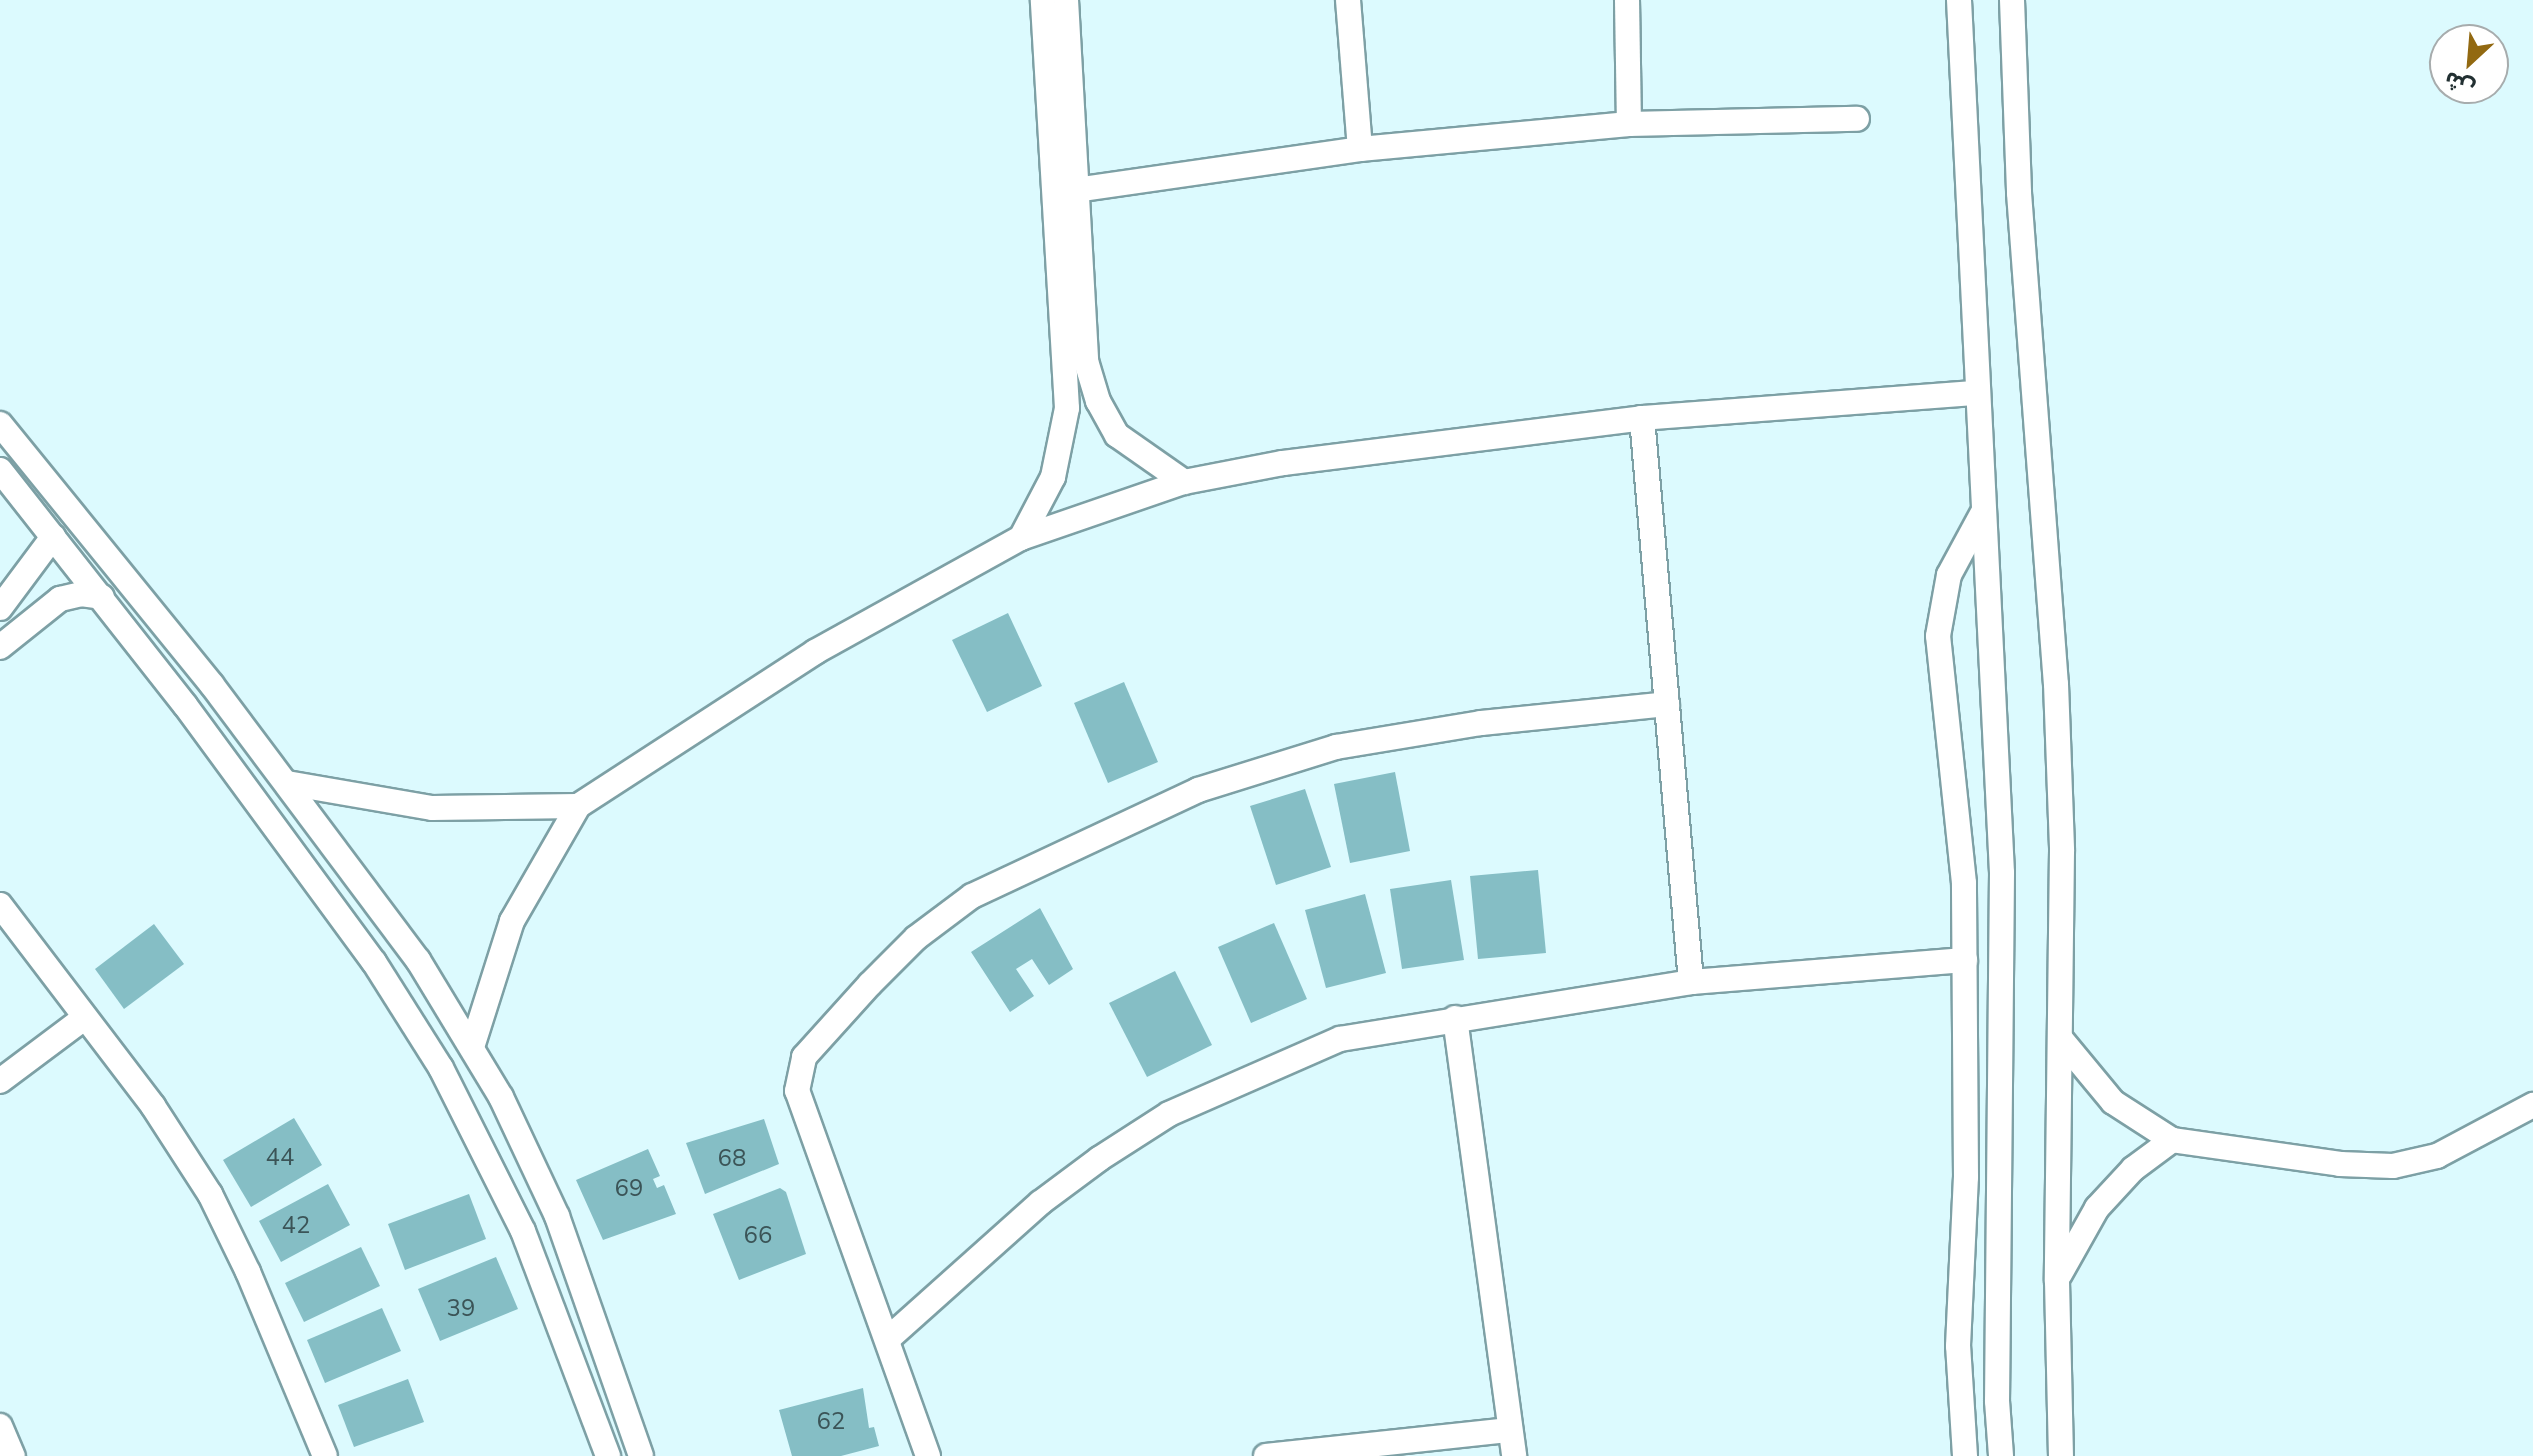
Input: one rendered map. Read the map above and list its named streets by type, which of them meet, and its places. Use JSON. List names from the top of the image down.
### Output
{
  "house_numbers": [
    "44",
    "68",
    "69",
    "42",
    "66",
    "39",
    "62"
  ],
  "north": "bottom left"
}
